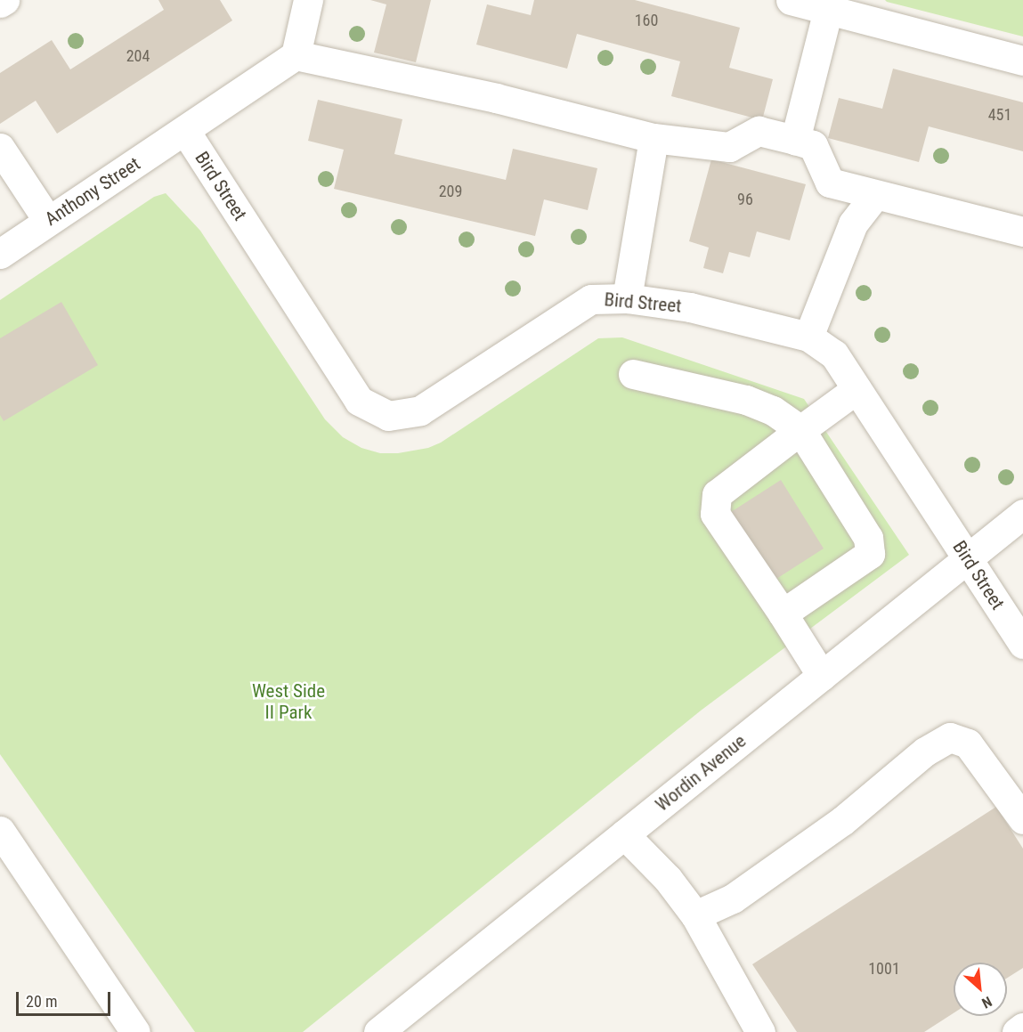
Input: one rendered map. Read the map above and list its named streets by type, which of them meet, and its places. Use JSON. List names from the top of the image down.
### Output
{
  "streets": {
    "street": ["Bird Street", "Anthony Street", "Wordin Avenue"]
  },
  "crossings": [
    ["Bird Street", "Anthony Street"],
    ["Bird Street", "Wordin Avenue"]
  ],
  "parks": ["West Side II Park"],
  "house_numbers": [
    "160",
    "204",
    "451",
    "209",
    "96",
    "1001"
  ],
  "scale_bar": "20 m",
  "north": "bottom right"
}
